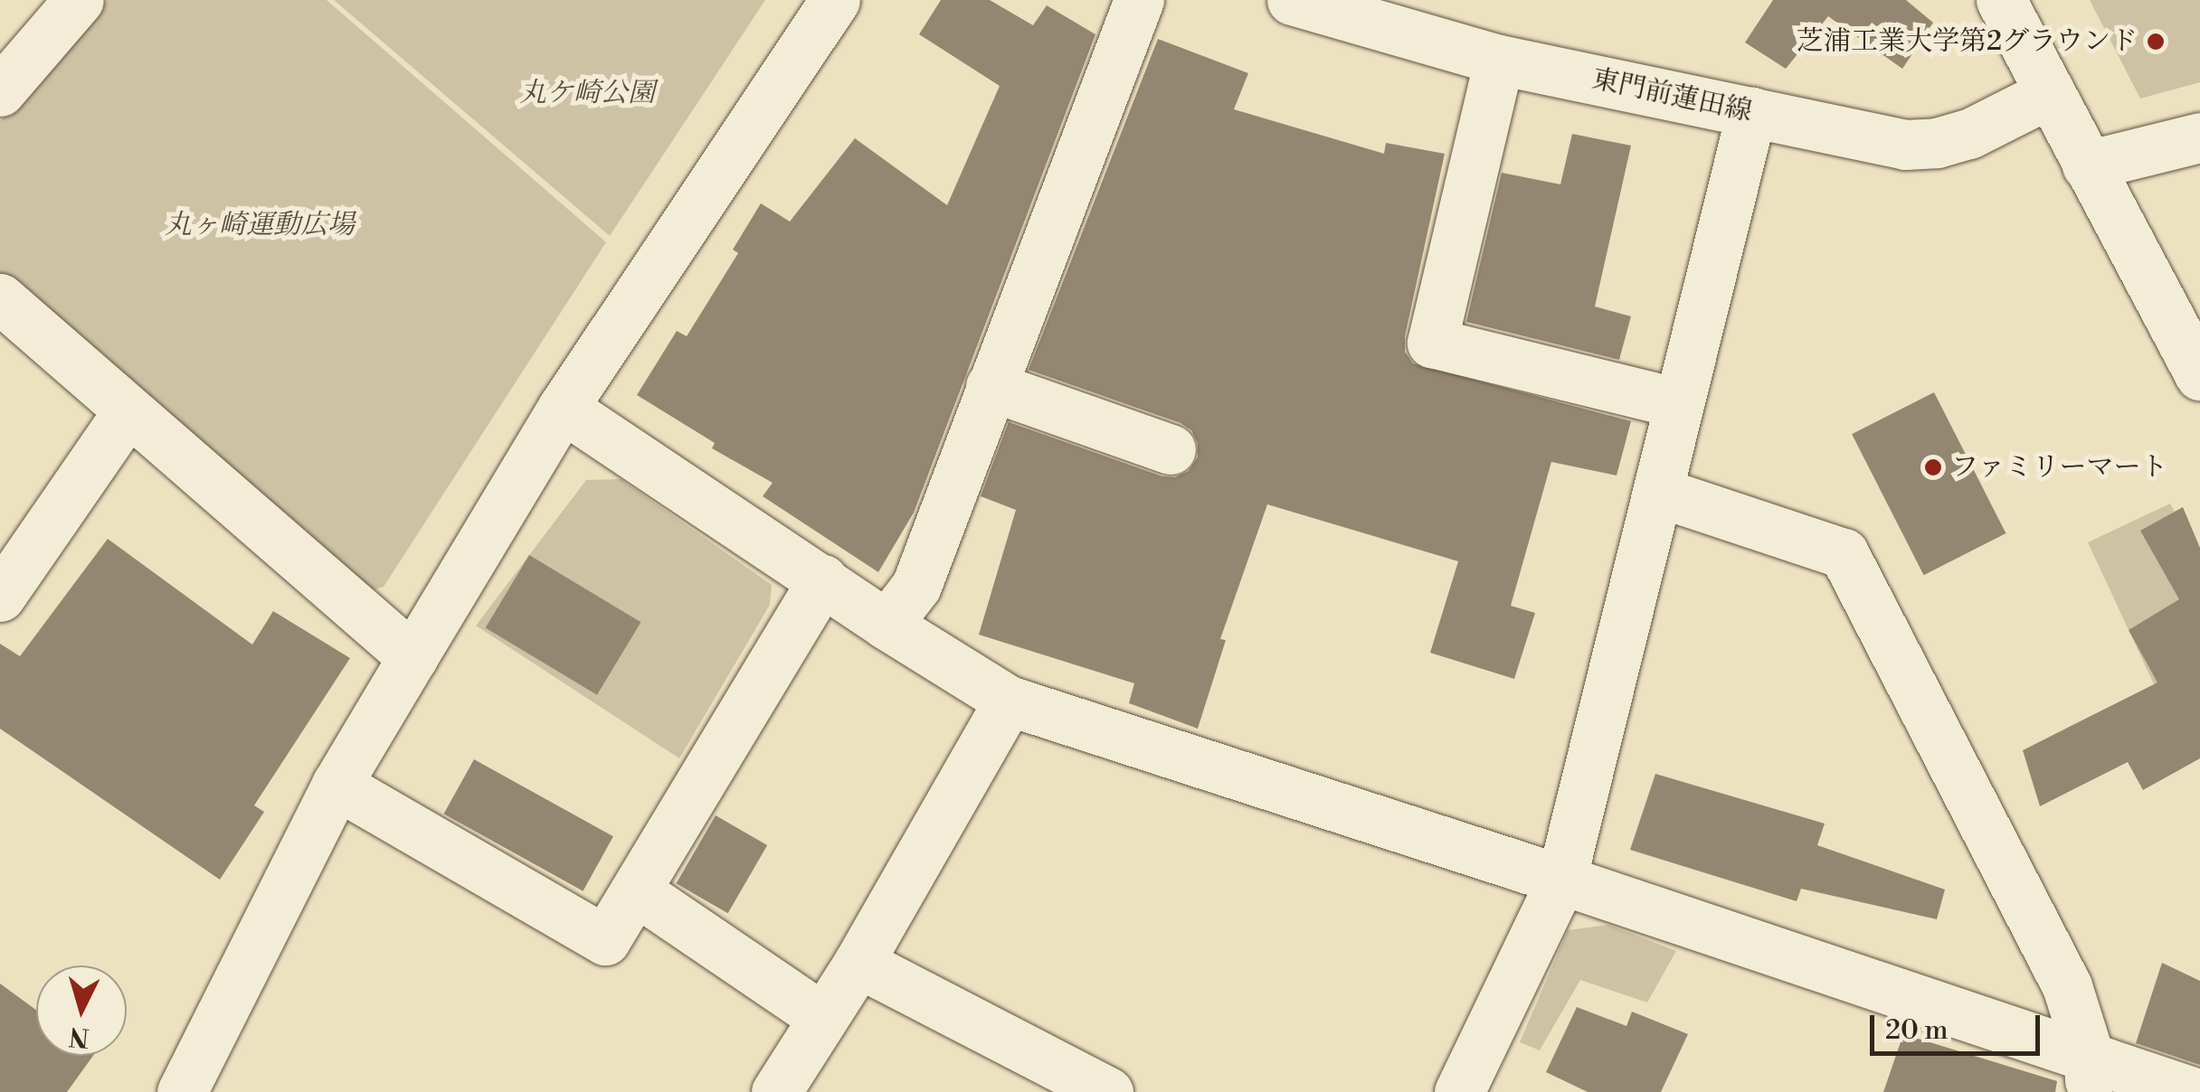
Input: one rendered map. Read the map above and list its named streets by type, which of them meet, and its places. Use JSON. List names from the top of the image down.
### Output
{
  "streets": {
    "street": ["東門前蓮田線"]
  },
  "parks": ["丸ケ崎公園", "丸ヶ崎運動広場"],
  "places": ["芝浦工業大学第2グラウンド", "ファミリーマート"],
  "scale_bar": "20 m",
  "north": "bottom"
}
